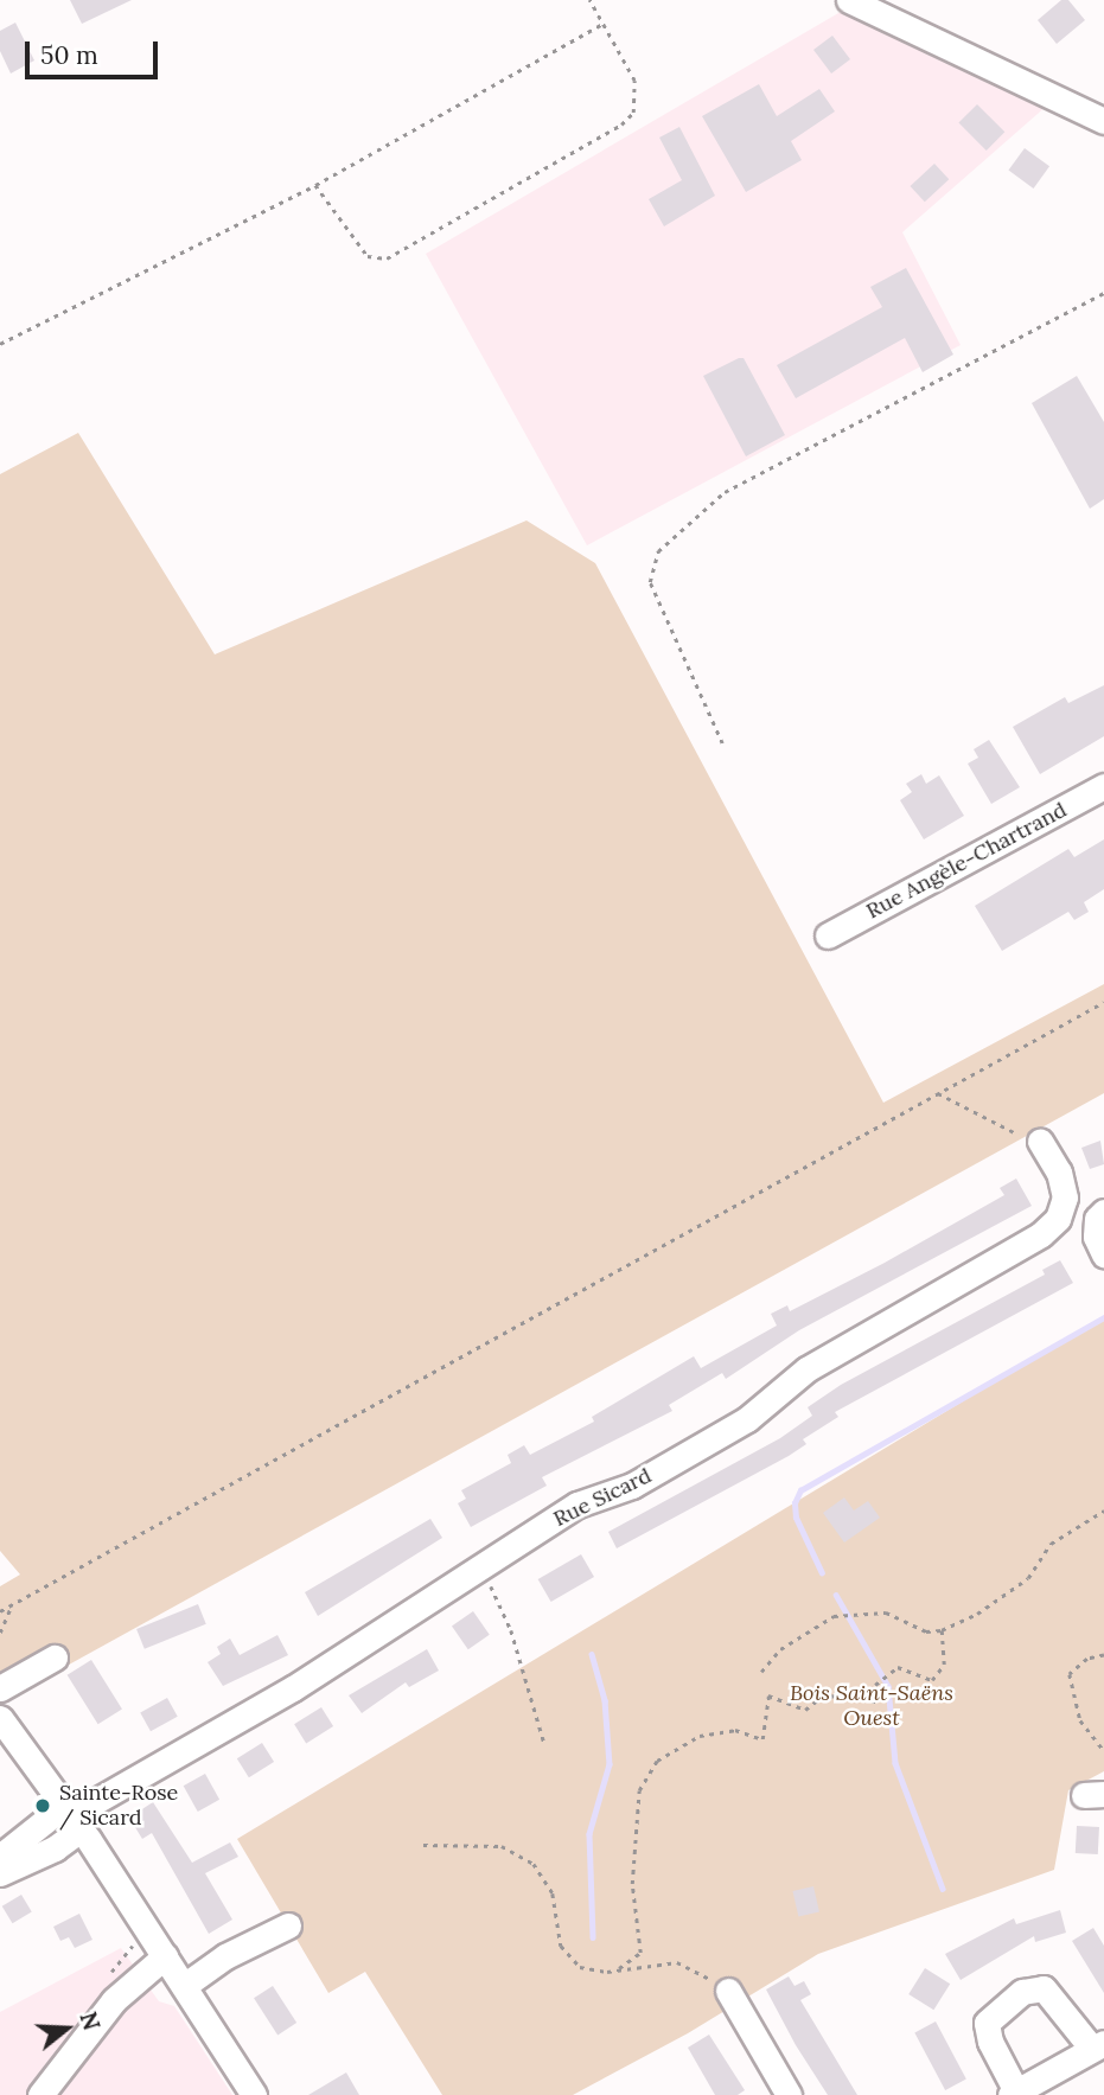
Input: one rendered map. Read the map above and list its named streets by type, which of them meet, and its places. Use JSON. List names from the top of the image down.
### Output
{
  "streets": {
    "street": ["Rue Angèle-Chartrand", "Rue Sicard"]
  },
  "parks": ["Bois Saint-Saëns Ouest"],
  "places": ["Sainte-Rose / Sicard"],
  "scale_bar": "50 m",
  "north": "right"
}
